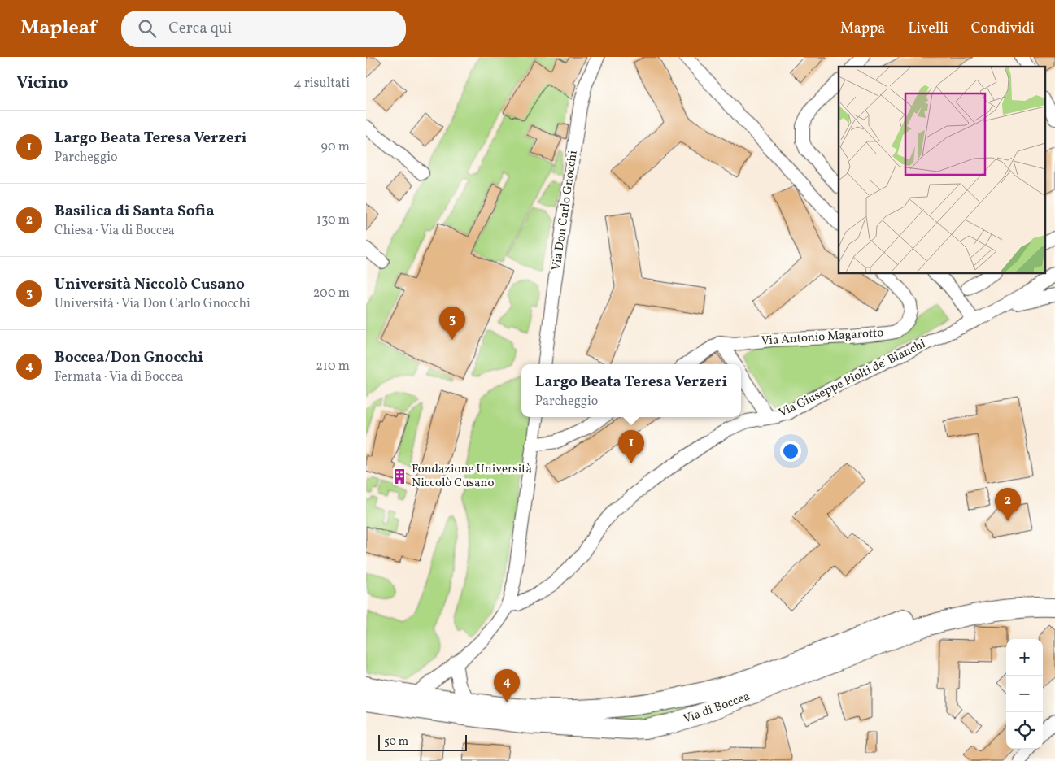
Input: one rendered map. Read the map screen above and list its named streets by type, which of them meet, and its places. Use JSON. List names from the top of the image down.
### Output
{
  "streets": {
    "main road": ["Via di Boccea"],
    "street": ["Via Don Carlo Gnocchi", "Via Antonio Magarotto", "Via Giuseppe Piolti de' Bianchi"]
  },
  "places": {
    "building": ["Fondazione Università Niccolò Cusano"]
  },
  "scale_bar": "50 m",
  "page": {
    "header": "Mapleaf",
    "search": "Cerca qui",
    "nav": ["Mappa", "Livelli", "Condividi"],
    "heading": ["Vicino", "4 risultati"],
    "list": [
      {
        "mark": "1",
        "name": "Largo Beata Teresa Verzeri",
        "note": "Parcheggio",
        "value": "90 m"
      },
      {
        "mark": "2",
        "name": "Basilica di Santa Sofia",
        "note": "Chiesa · Via di Boccea",
        "value": "130 m"
      },
      {
        "mark": "3",
        "name": "Università Niccolò Cusano",
        "note": "Università · Via Don Carlo Gnocchi",
        "value": "200 m"
      },
      {
        "mark": "4",
        "name": "Boccea/Don Gnocchi",
        "note": "Fermata · Via di Boccea",
        "value": "210 m"
      }
    ],
    "pins": [
      "3",
      "1",
      "2",
      "4"
    ],
    "popup": ["Largo Beata Teresa Verzeri", "Parcheggio"],
    "map_buttons": ["+", "−"],
    "scale": "50 m"
  }
}
